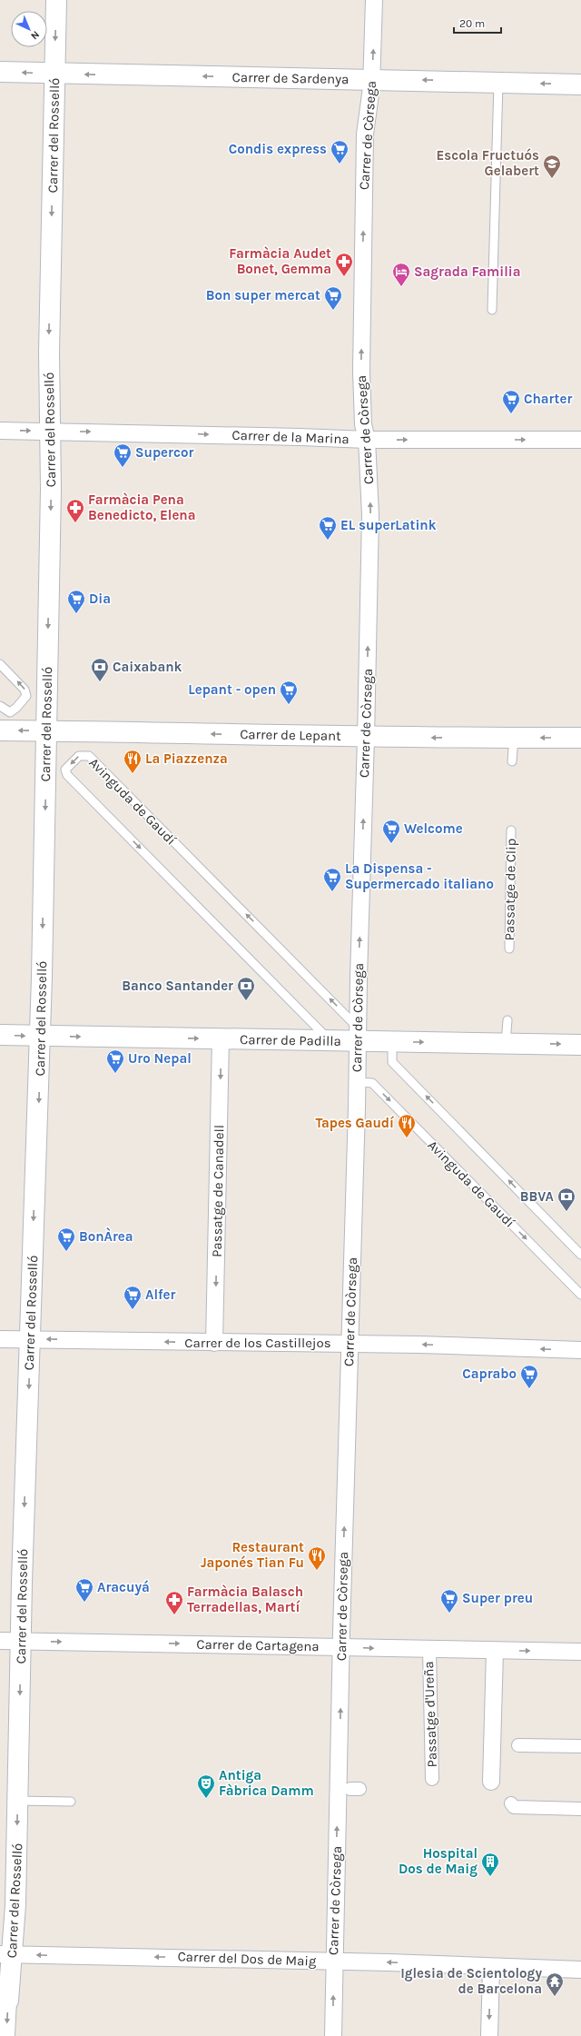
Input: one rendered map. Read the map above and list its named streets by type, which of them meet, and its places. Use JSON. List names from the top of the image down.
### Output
{
  "streets": {
    "main road": [
      "Carrer de Sardenya",
      "Carrer del Rosselló",
      "Carrer de Lepant",
      "Carrer de Padilla"
    ],
    "street": [
      "Carrer de Còrsega",
      "Carrer de la Marina",
      "Passatge de Canadell",
      "Carrer de los Castillejos",
      "Carrer de Cartagena",
      "Passatge d'Ureña",
      "Carrer del Dos de Maig"
    ],
    "lane": ["Avinguda de Gaudí", "Passatge de Clip"]
  },
  "crossings": [
    ["Carrer de Sardenya", "Carrer del Rosselló"],
    ["Carrer de Sardenya", "Carrer de Còrsega"],
    ["Carrer del Rosselló", "Carrer de la Marina"],
    ["Carrer del Rosselló", "Carrer de Lepant"],
    ["Carrer del Rosselló", "Carrer de Padilla"],
    ["Carrer del Rosselló", "Carrer de los Castillejos"],
    ["Carrer del Rosselló", "Carrer de Cartagena"],
    ["Carrer del Rosselló", "Carrer del Dos de Maig"],
    ["Carrer de Còrsega", "Carrer de la Marina"],
    ["Carrer de Còrsega", "Carrer de Lepant"],
    ["Carrer de Còrsega", "Avinguda de Gaudí"],
    ["Carrer de Còrsega", "Carrer de Padilla"],
    ["Carrer de Còrsega", "Carrer de los Castillejos"],
    ["Carrer de Còrsega", "Carrer de Cartagena"],
    ["Carrer de Còrsega", "Carrer del Dos de Maig"],
    ["Avinguda de Gaudí", "Carrer de Padilla"],
    ["Carrer de Padilla", "Passatge de Canadell"],
    ["Passatge de Canadell", "Carrer de los Castillejos"],
    ["Carrer de Cartagena", "Passatge d'Ureña"]
  ],
  "one_way": [
    "Carrer de Sardenya",
    "Carrer del Rosselló",
    "Carrer de Còrsega",
    "Carrer de la Marina",
    "Carrer de Lepant",
    "Carrer de Padilla",
    "Passatge de Canadell",
    "Carrer de los Castillejos",
    "Carrer de Cartagena",
    "Carrer del Dos de Maig"
  ],
  "places": {
    "supermarket": [
      "Condis express",
      "Bon super mercat",
      "Charter",
      "Supercor",
      "EL superLatink",
      "Dia",
      "Lepant - open",
      "Welcome",
      "La Dispensa - Supermercado italiano",
      "Uro Nepal",
      "BonÀrea",
      "Alfer",
      "Caprabo",
      "Aracuyá",
      "Super preu"
    ],
    "school or university": ["Escola Fructuós Gelabert"],
    "pharmacy": ["Farmàcia Audet Bonet, Gemma", "Farmàcia Pena Benedicto, Elena", "Farmàcia Balasch Terradellas, Martí"],
    "hotel": ["Sagrada Familia"],
    "bank": ["Caixabank", "Banco Santander", "BBVA"],
    "restaurant": ["La Piazzenza", "Tapes Gaudí", "Restaurant Japonés Tian Fu"],
    "theatre": ["Antiga Fàbrica Damm"],
    "building": ["Hospital Dos de Maig"],
    "temple": ["Iglesia de Scientology de Barcelona"]
  },
  "scale_bar": "20 m",
  "north": "bottom right"
}
